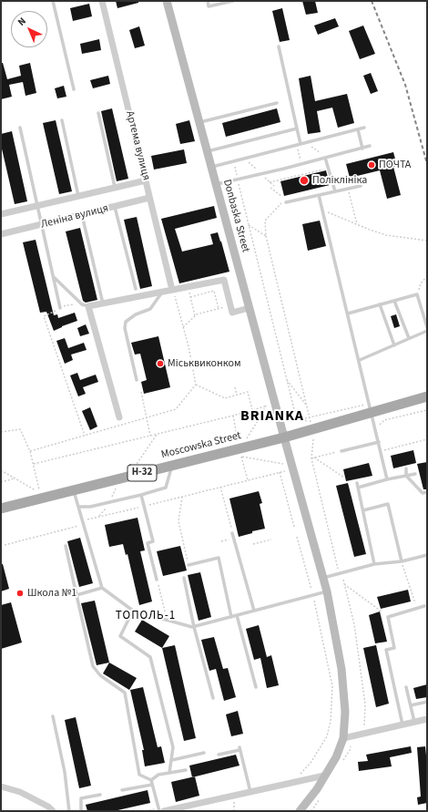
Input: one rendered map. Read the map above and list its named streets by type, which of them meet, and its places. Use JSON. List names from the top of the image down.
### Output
{
  "streets": {
    "main road": ["Moscowska Street", "Н-32"],
    "street": ["Артема вулиця", "Donbaska Street", "Леніна вулиця"]
  },
  "crossings": [
    ["Артема вулиця", "Леніна вулиця"],
    ["Donbaska Street", "Moscowska Street"]
  ],
  "districts": ["BRIANKA", "ТОПОЛЬ-1"],
  "places": [
    "ПОЧТА",
    "Поліклініка",
    "Міськвиконком",
    "Школа №1"
  ],
  "north": "top left"
}
